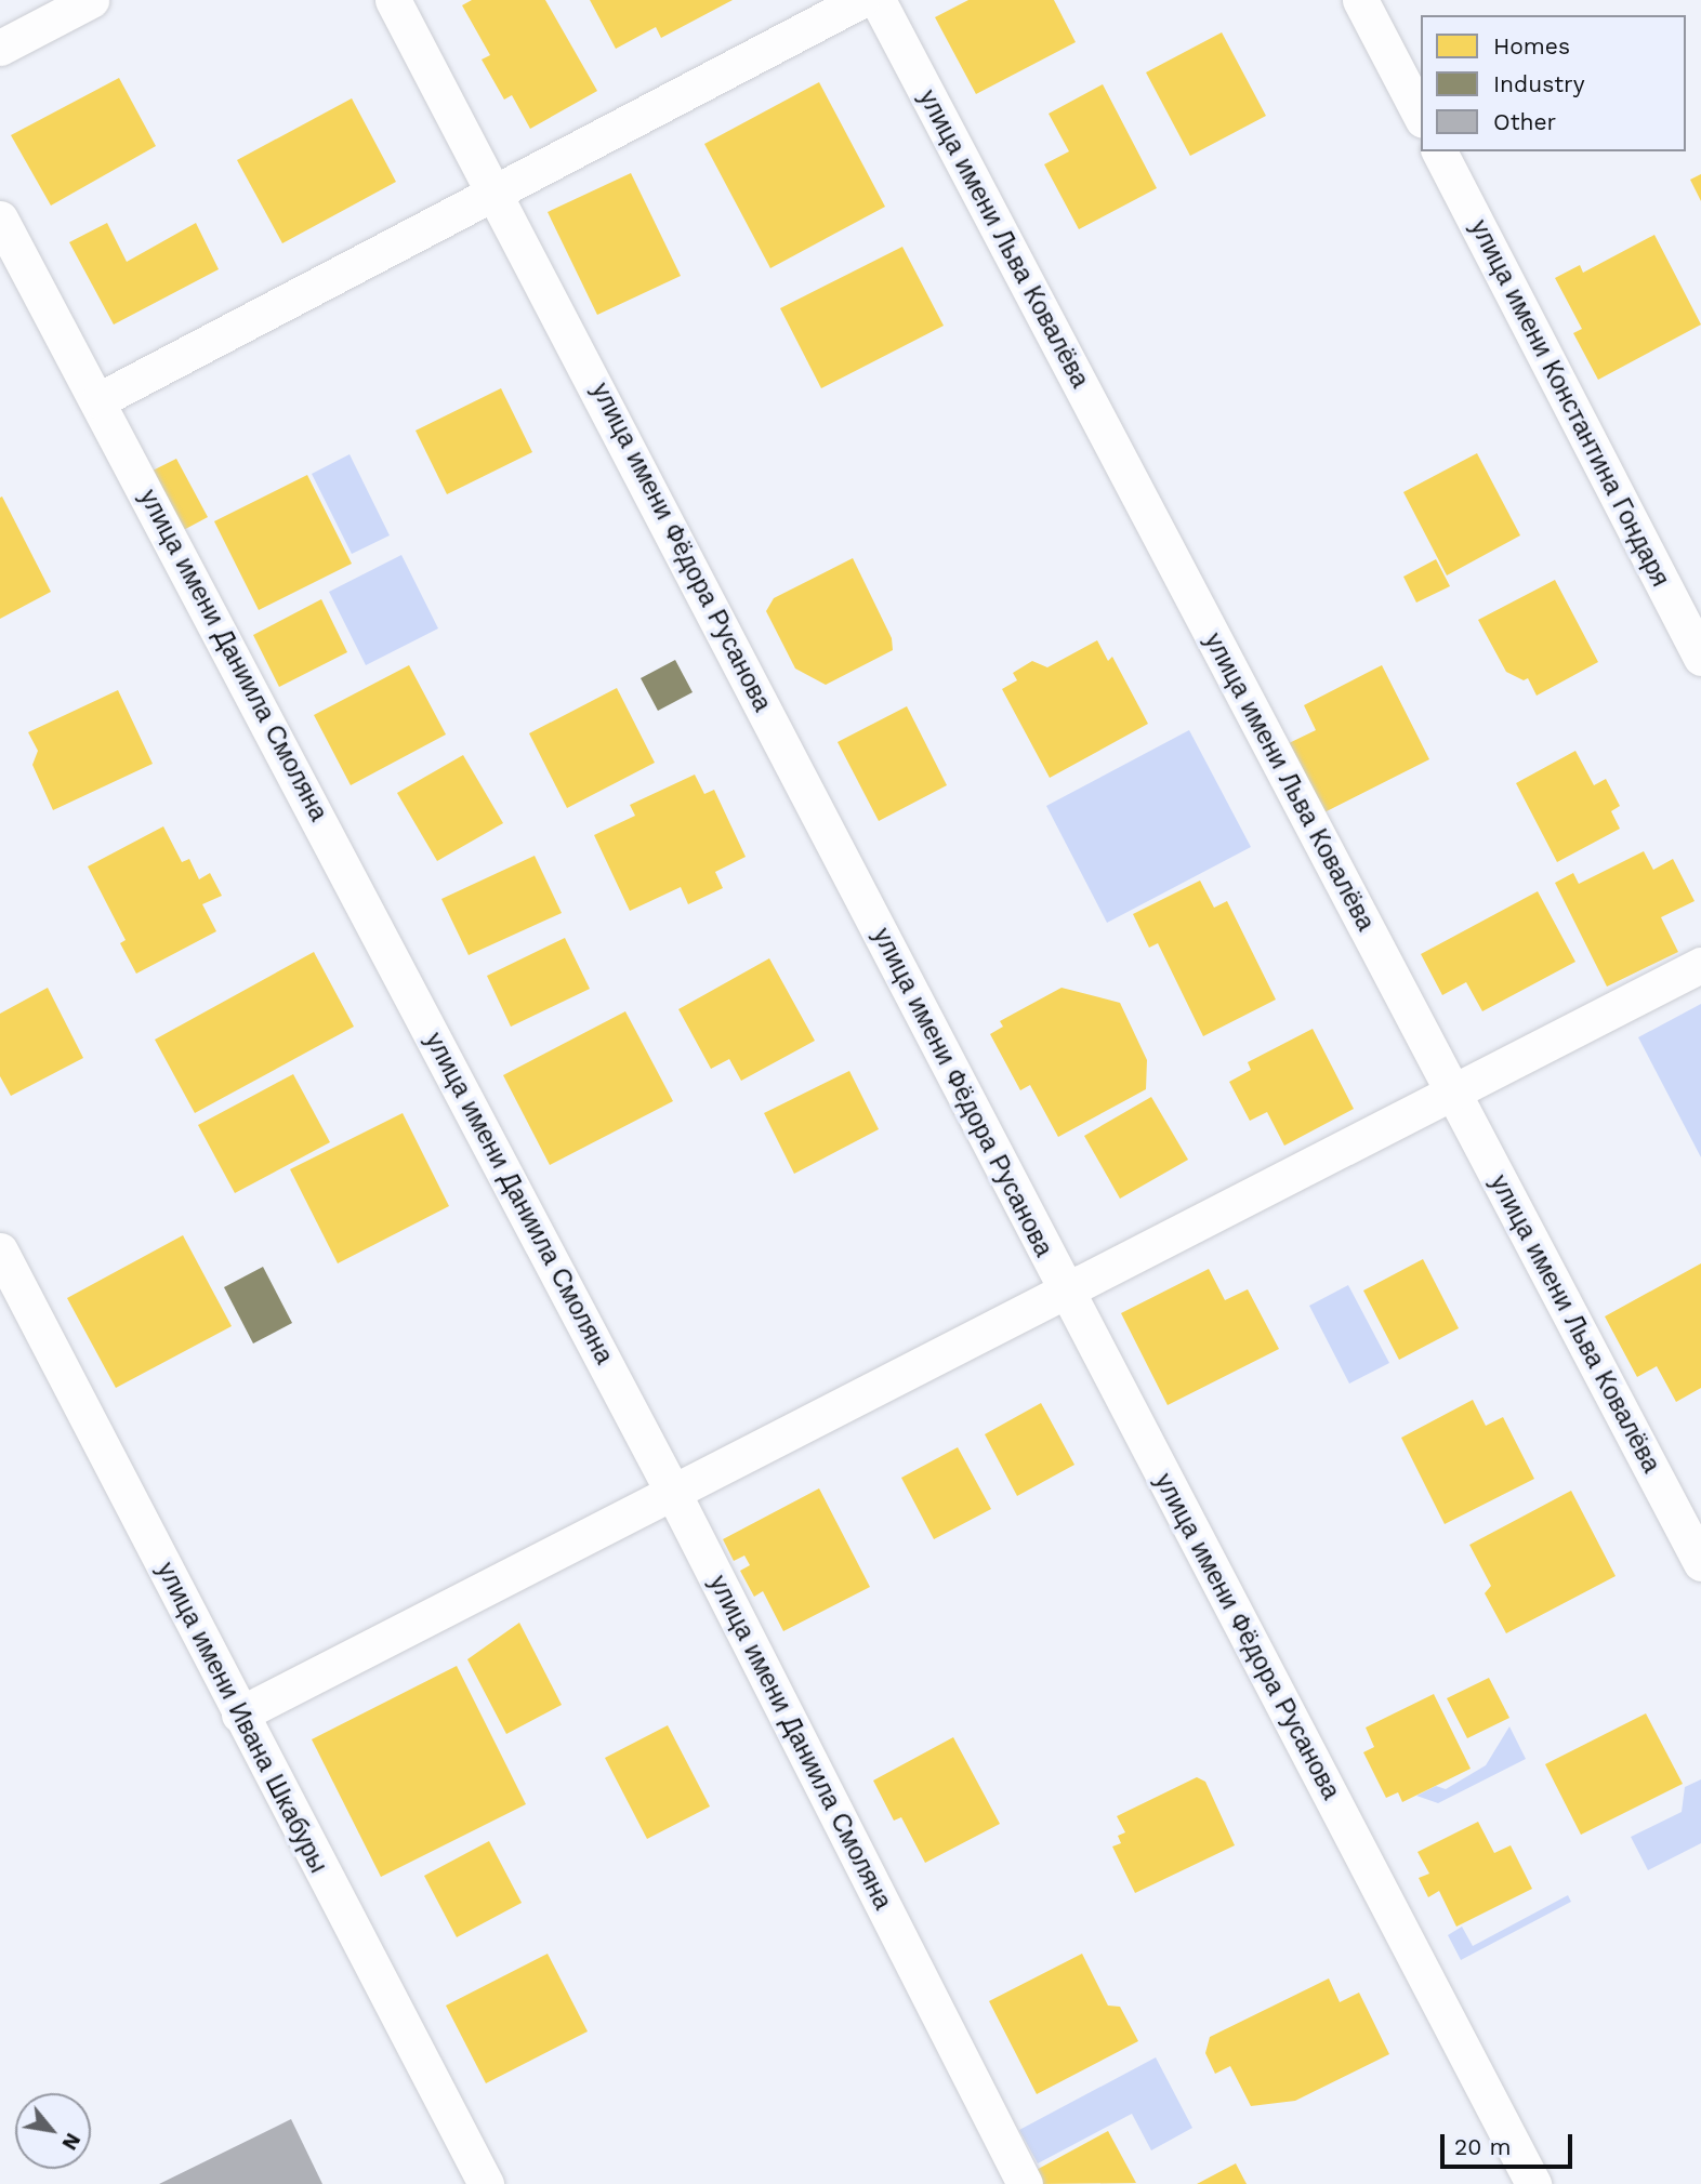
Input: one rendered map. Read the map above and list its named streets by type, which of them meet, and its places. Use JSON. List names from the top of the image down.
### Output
{
  "streets": {
    "street": [
      "улица имени Льва Ковалёва",
      "улица имени Константина Гондаря",
      "улица имени Фёдора Русанова",
      "улица имени Даниила Смоляна",
      "улица имени Ивана Шкабуры"
    ]
  },
  "legend": ["Homes", "Industry", "Other"],
  "scale_bar": "20 m",
  "north": "bottom right"
}
